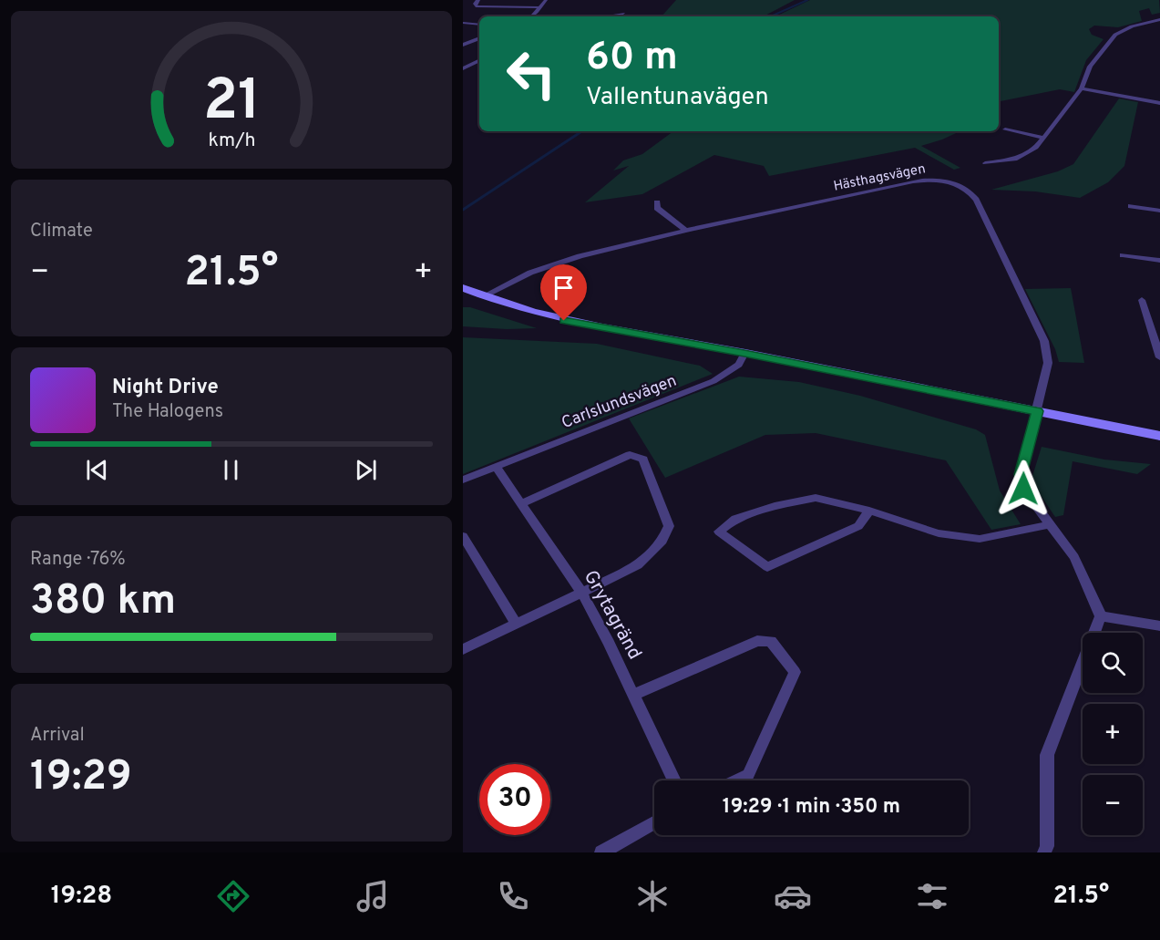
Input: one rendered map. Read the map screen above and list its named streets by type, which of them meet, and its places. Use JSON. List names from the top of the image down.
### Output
{
  "streets": {
    "street": ["Hästhagsvägen", "Carlslundsvägen", "Grytagränd"]
  },
  "crossings": [
    ["Carlslundsvägen", "Grytagränd"]
  ],
  "page": {
    "turn": ["60 m", "Vallentunavägen"],
    "tile": [
      "Climate",
      ["Range · 76%", "380 km"],
      ["Arrival", "19:29"]
    ],
    "heat": ["−", "21.5°", "+"],
    "song": ["Night Drive", "The Halogens"],
    "map_buttons": ["+", "−"],
    "limit": "30",
    "trip": "19:29 · 1 min · 350 m",
    "tabs": ["19:28", "21.5°"],
    "gauge": ["21", "km/h"]
  }
}
